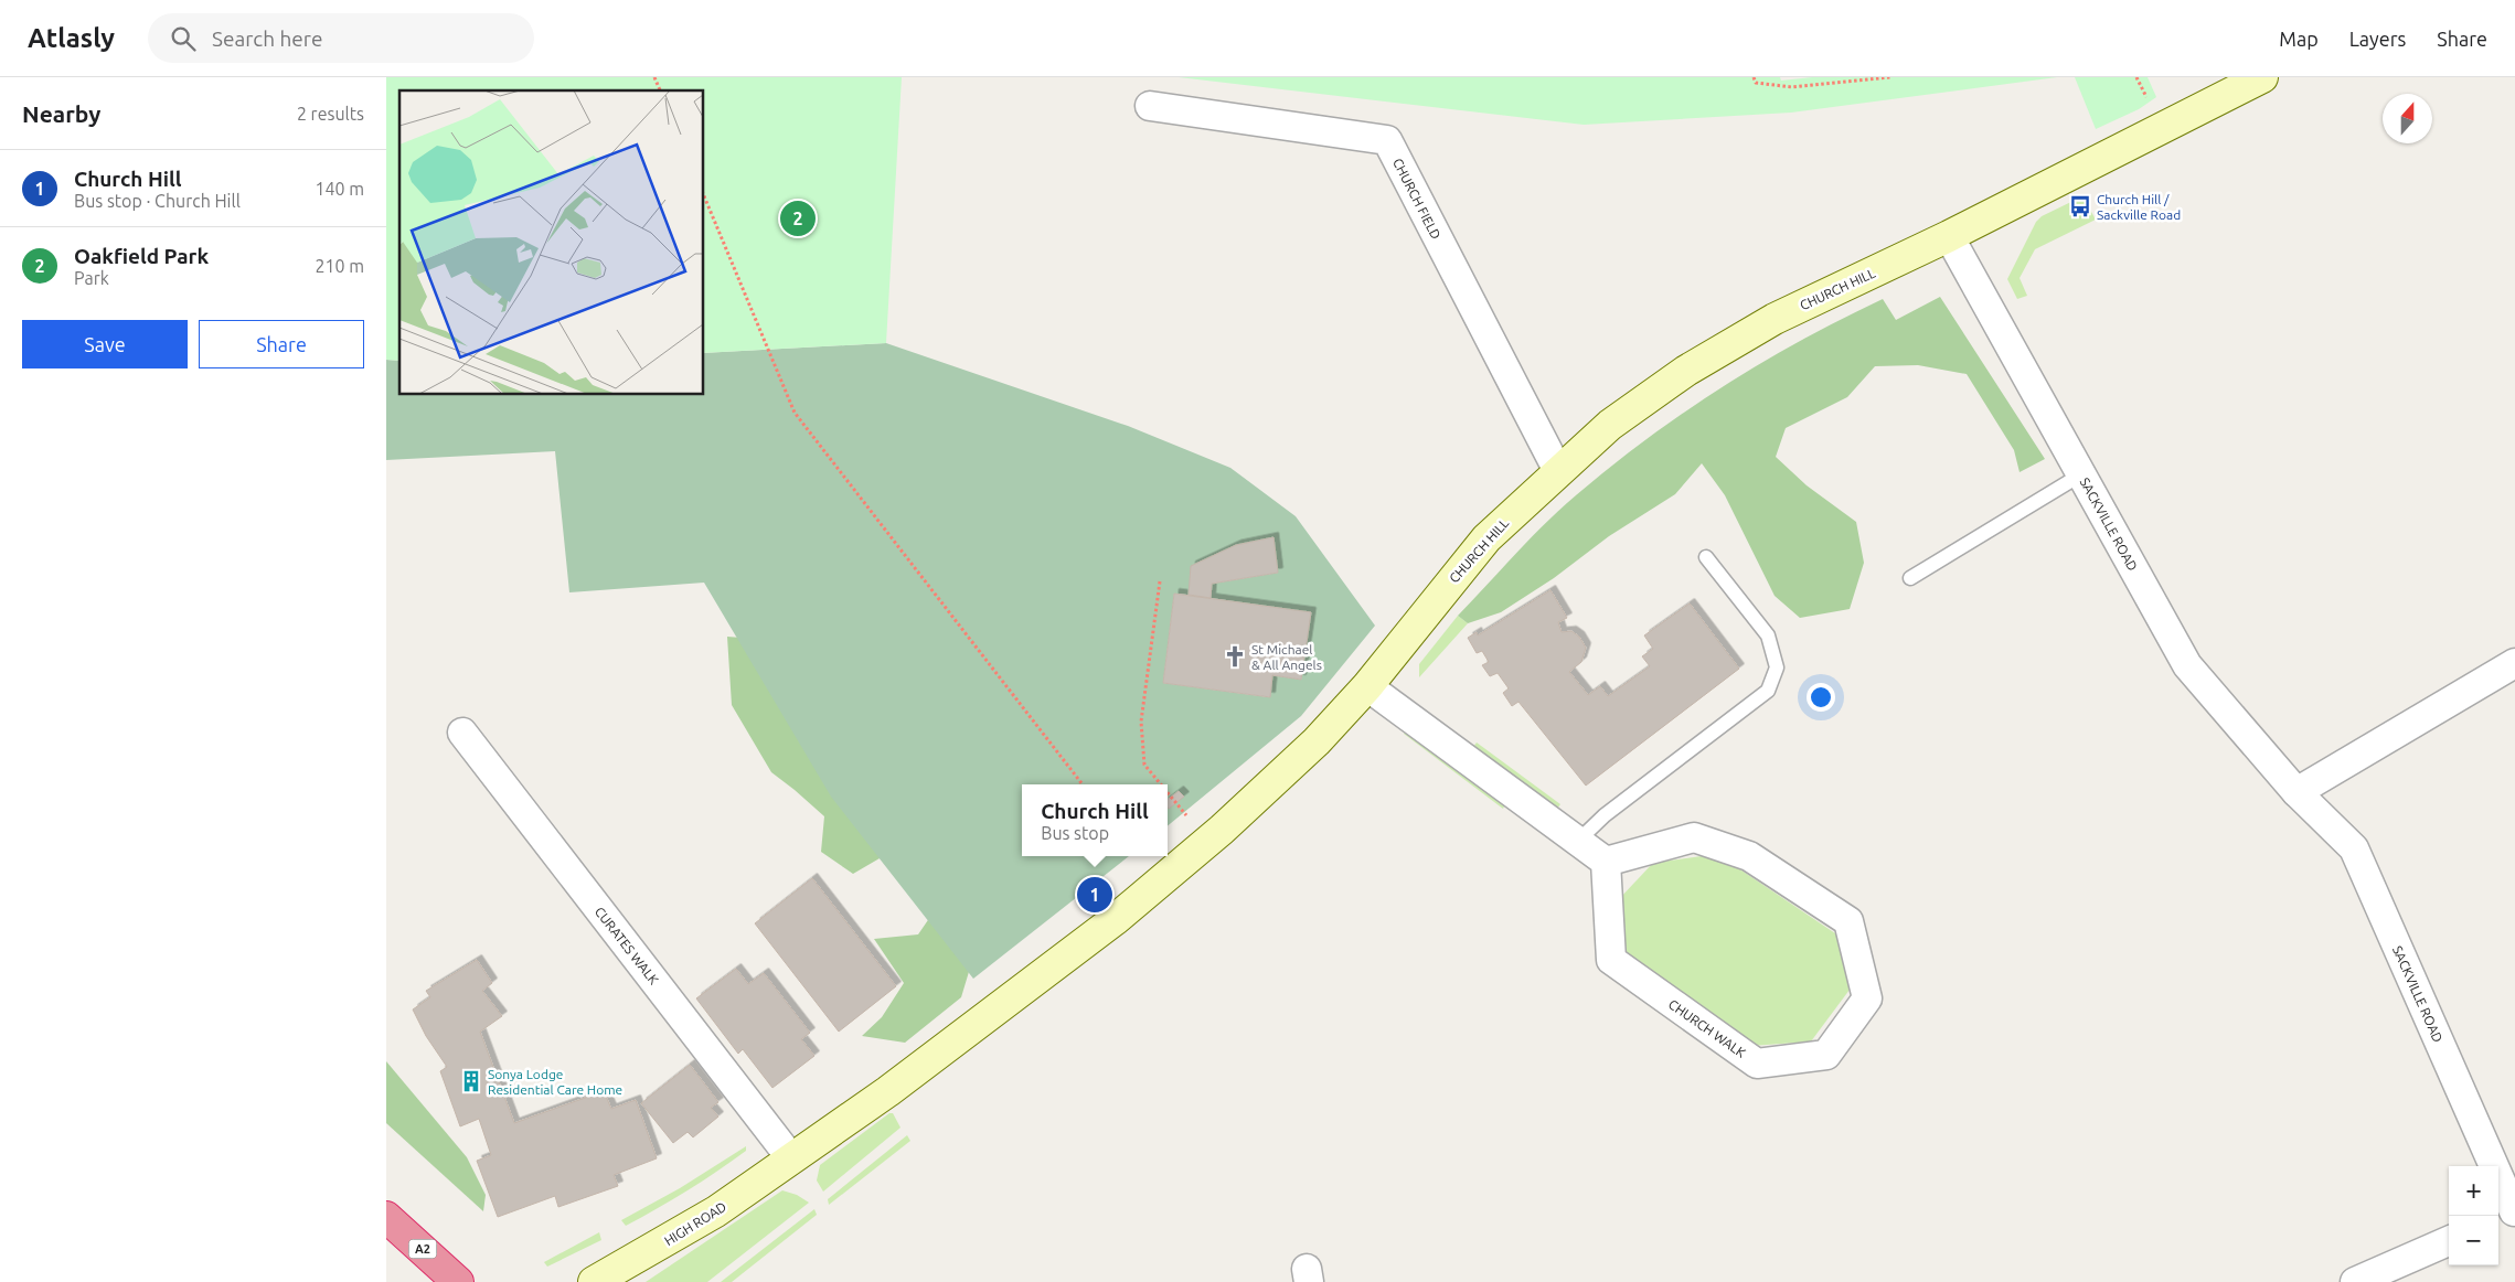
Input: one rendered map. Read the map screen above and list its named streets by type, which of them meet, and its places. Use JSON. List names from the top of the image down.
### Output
{
  "streets": {
    "highway": ["A2"],
    "main road": ["CHURCH HILL", "HIGH ROAD"],
    "street": [
      "CHURCH FIELD",
      "SACKVILLE ROAD",
      "CURATES WALK",
      "CHURCH WALK"
    ]
  },
  "crossings": [
    ["CHURCH FIELD", "CHURCH HILL"],
    ["CHURCH HILL", "SACKVILLE ROAD"],
    ["CHURCH HILL", "CURATES WALK"],
    ["CHURCH HILL", "HIGH ROAD"],
    ["CURATES WALK", "HIGH ROAD"]
  ],
  "places": {
    "bus stop": ["Church Hill / Sackville Road"],
    "church": ["St Michael & All Angels"],
    "building": ["Sonya Lodge Residential Care Home"]
  },
  "north": "top",
  "page": {
    "header": "Atlasly",
    "search": "Search here",
    "nav": ["Map", "Layers", "Share"],
    "heading": ["Nearby", "2 results"],
    "list": [
      {
        "mark": "1",
        "name": "Church Hill",
        "note": "Bus stop · Church Hill",
        "value": "140 m"
      },
      {
        "mark": "2",
        "name": "Oakfield Park",
        "note": "Park",
        "value": "210 m"
      }
    ],
    "pins": ["2", "1"],
    "buttons": ["Save", "Share"],
    "popup": ["Church Hill", "Bus stop"],
    "map_buttons": ["+", "−"]
  }
}
